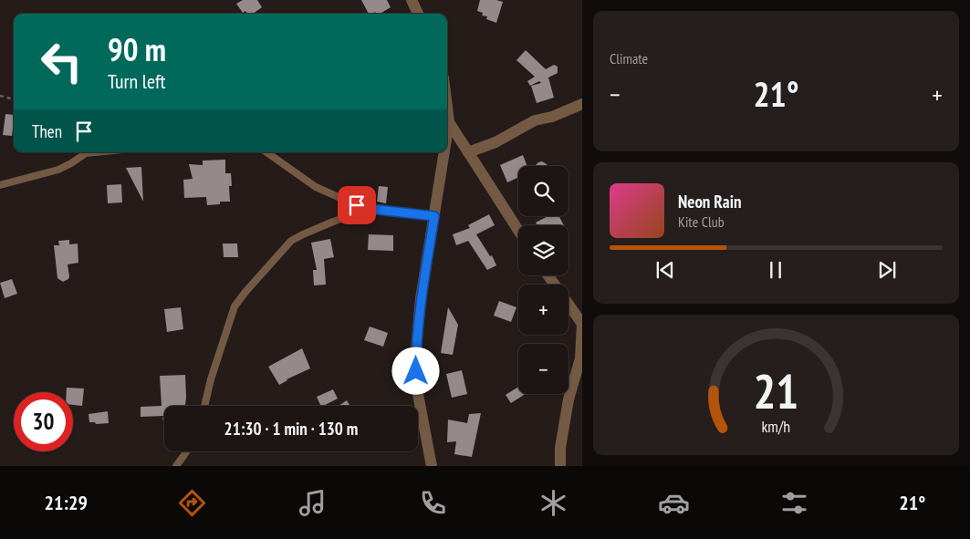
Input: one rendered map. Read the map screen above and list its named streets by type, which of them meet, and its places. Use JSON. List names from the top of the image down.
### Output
{
  "page": {
    "tile": "Climate",
    "turn": ["90 m", "Turn left"],
    "heat": ["−", "21°", "+"],
    "then": "Then",
    "map_buttons": ["+", "−"],
    "song": ["Neon Rain", "Kite Club"],
    "limit": "30",
    "trip": "21:30 · 1 min · 130 m",
    "tabs": ["21:29", "21°"],
    "gauge": ["21", "km/h"]
  }
}
